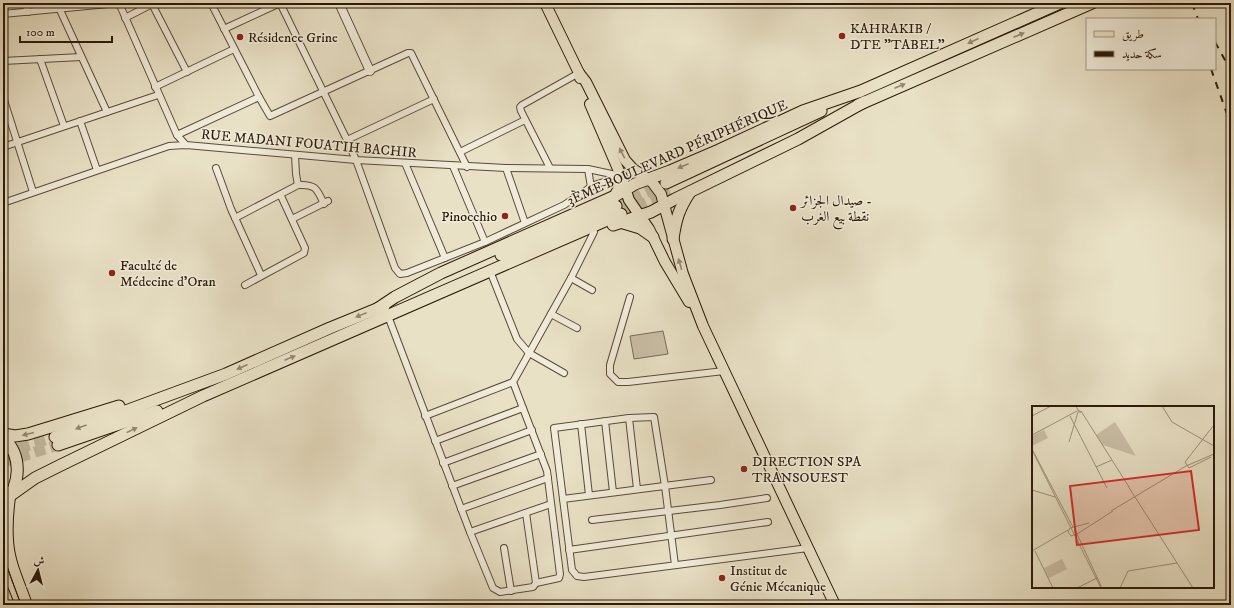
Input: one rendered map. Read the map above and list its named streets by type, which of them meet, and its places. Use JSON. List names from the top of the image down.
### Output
{
  "streets": {
    "highway": ["3ÈME BOULEVARD PÉRIPHÉRIQUE"],
    "street": ["RUE MADANI FOUATIH BACHIR"]
  },
  "places": [
    "KAHRAKIB / DTE \"TABEL\"",
    "Résidence Grine",
    "صيدال الجزائر - نقطة بيع الغرب",
    "Pinocchio",
    "Faculté de Médecine d'Oran",
    "DIRECTION SPA TRANSOUEST",
    "Institut de Génie Mécanique"
  ],
  "legend": ["طريق", "سكة حديد"],
  "scale_bar": "100 m",
  "north": "top"
}
